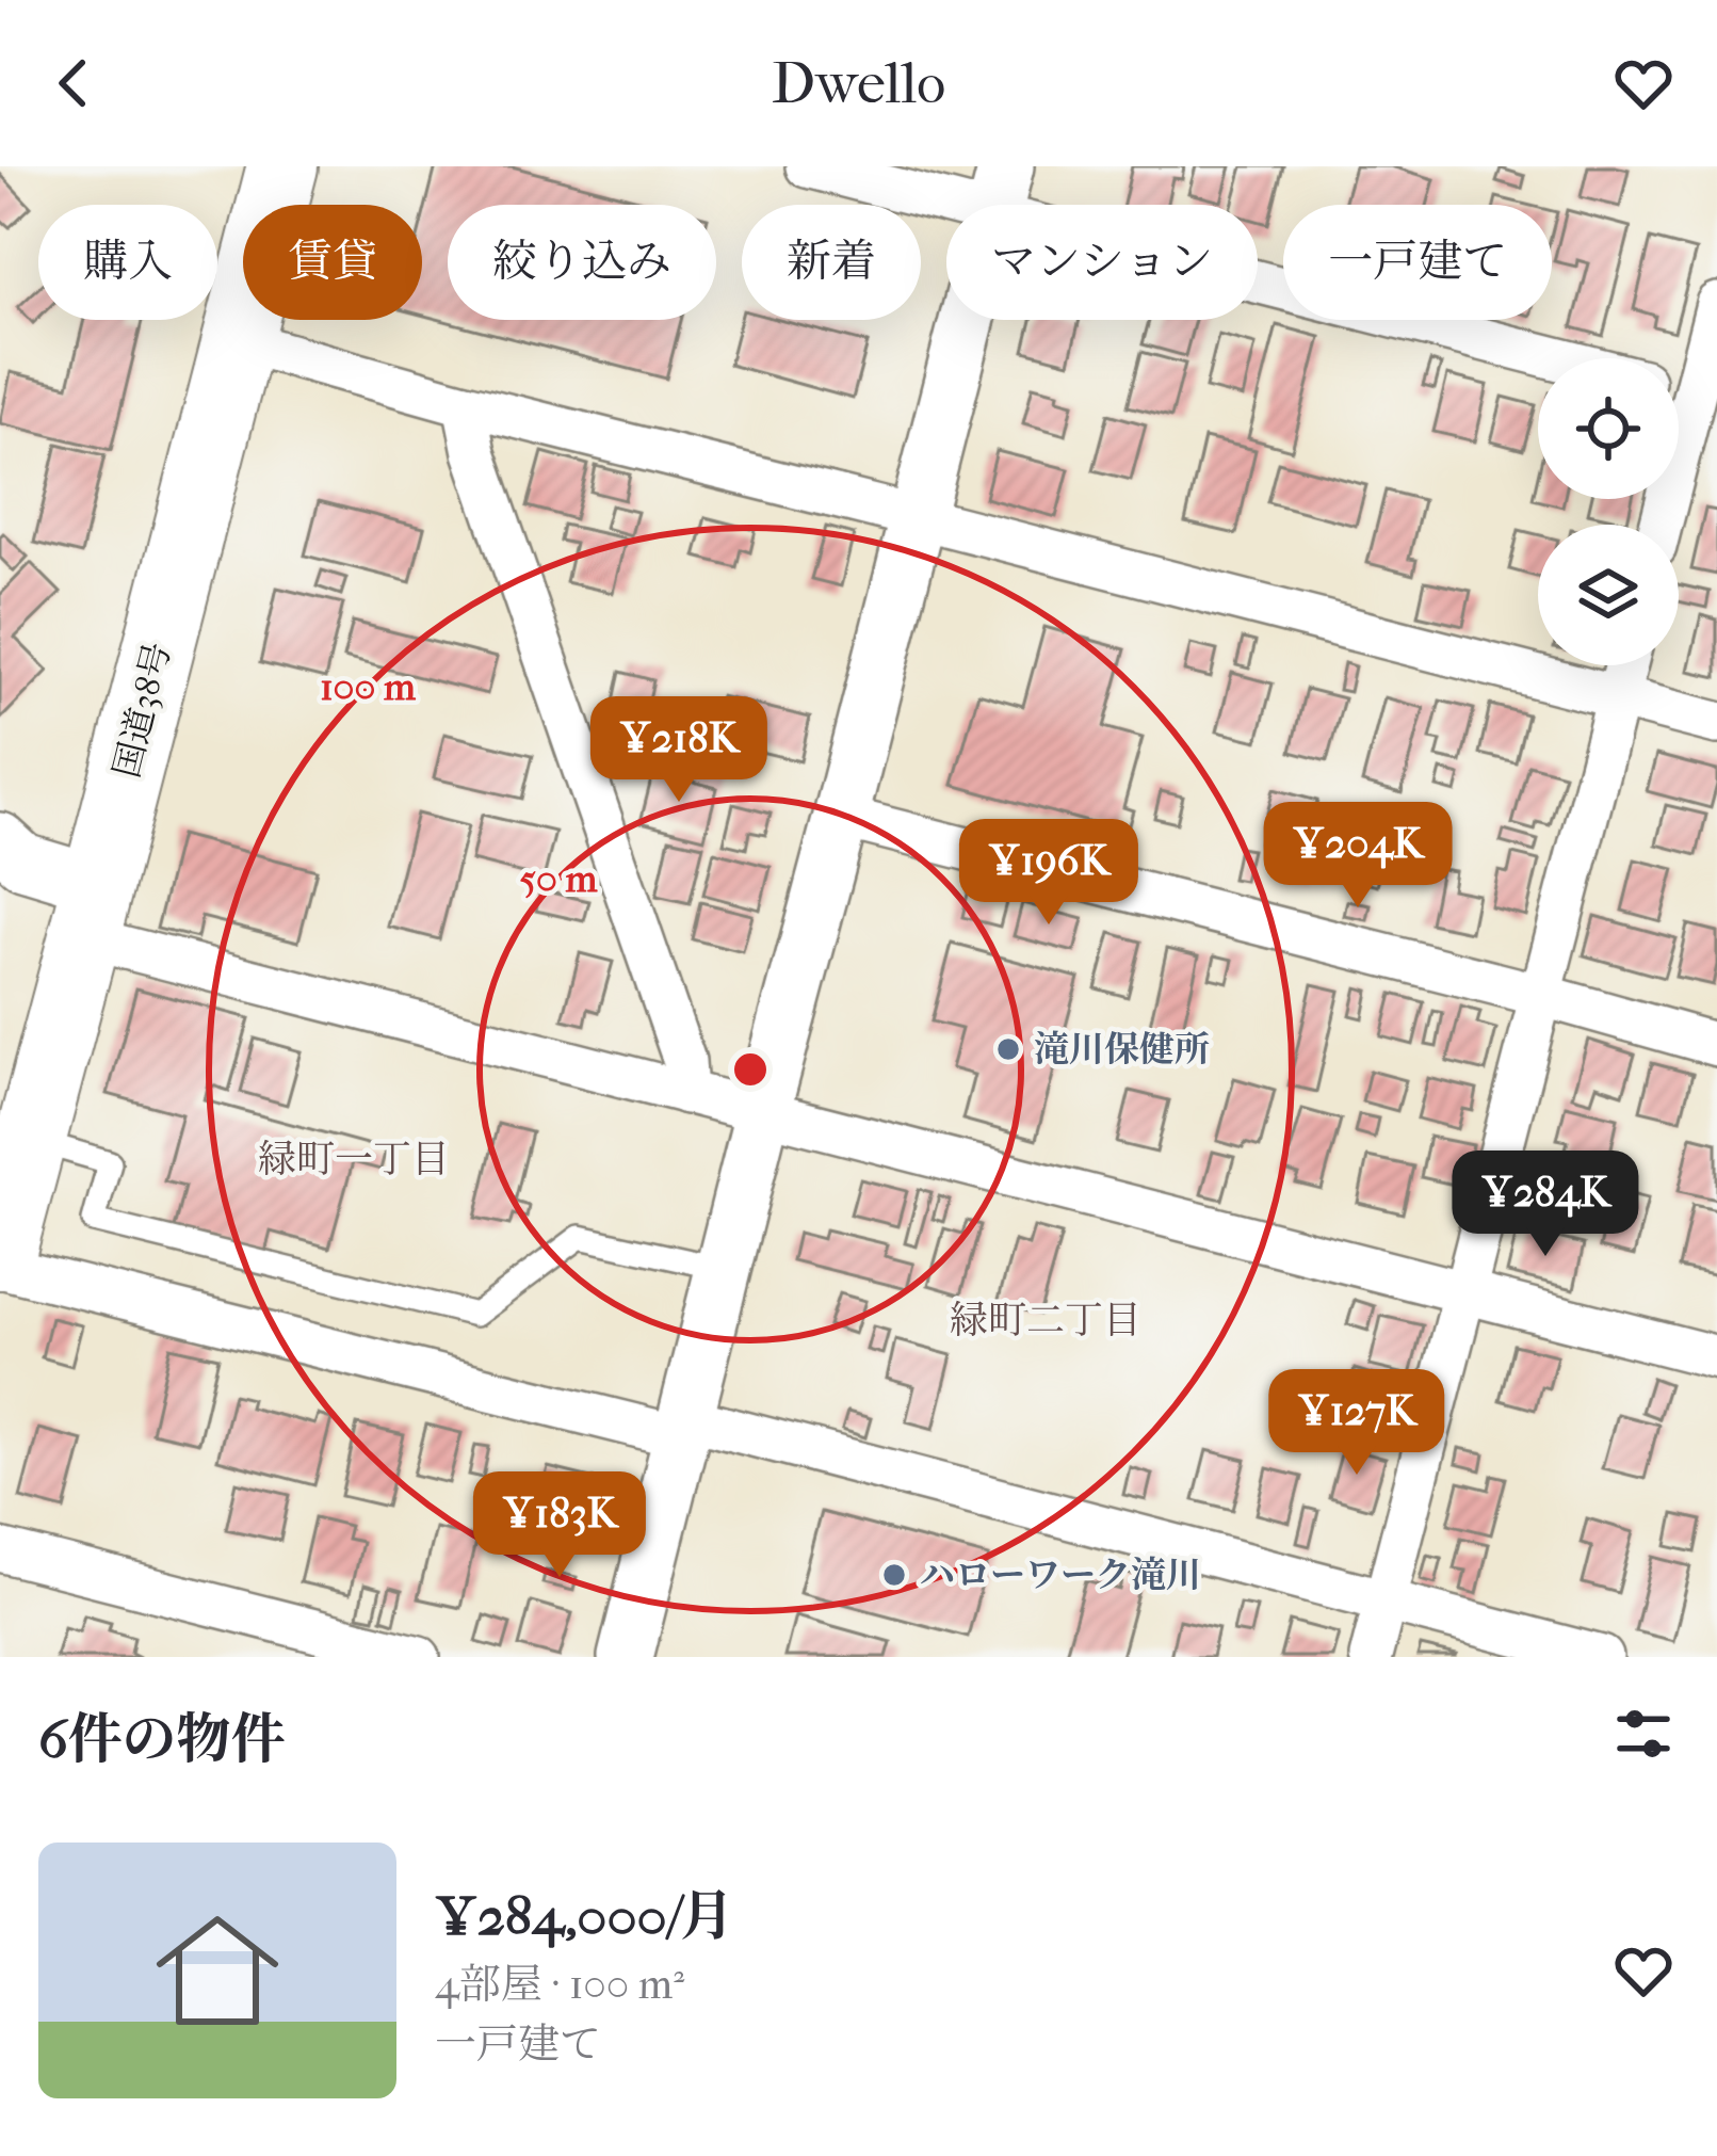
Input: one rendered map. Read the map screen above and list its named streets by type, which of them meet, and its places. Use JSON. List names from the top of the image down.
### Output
{
  "streets": {
    "highway": ["国道38号"]
  },
  "districts": ["緑町一丁目", "緑町二丁目"],
  "places": ["滝川保健所", "ハローワーク滝川"],
  "page": {
    "header": "Dwello",
    "chip": [
      "購入",
      "賃貸",
      "絞り込み",
      "新着",
      "マンション",
      "一戸建て"
    ],
    "price": [
      "¥218K",
      "¥204K",
      "¥196K",
      "¥284K",
      "¥127K",
      "¥183K"
    ],
    "heading": "6件の物件",
    "list": [
      {
        "name": "¥284,000/月",
        "note": "4部屋 · 100 m² · 一戸建て"
      }
    ]
  },
  "rings": ["100 m", "50 m"]
}
